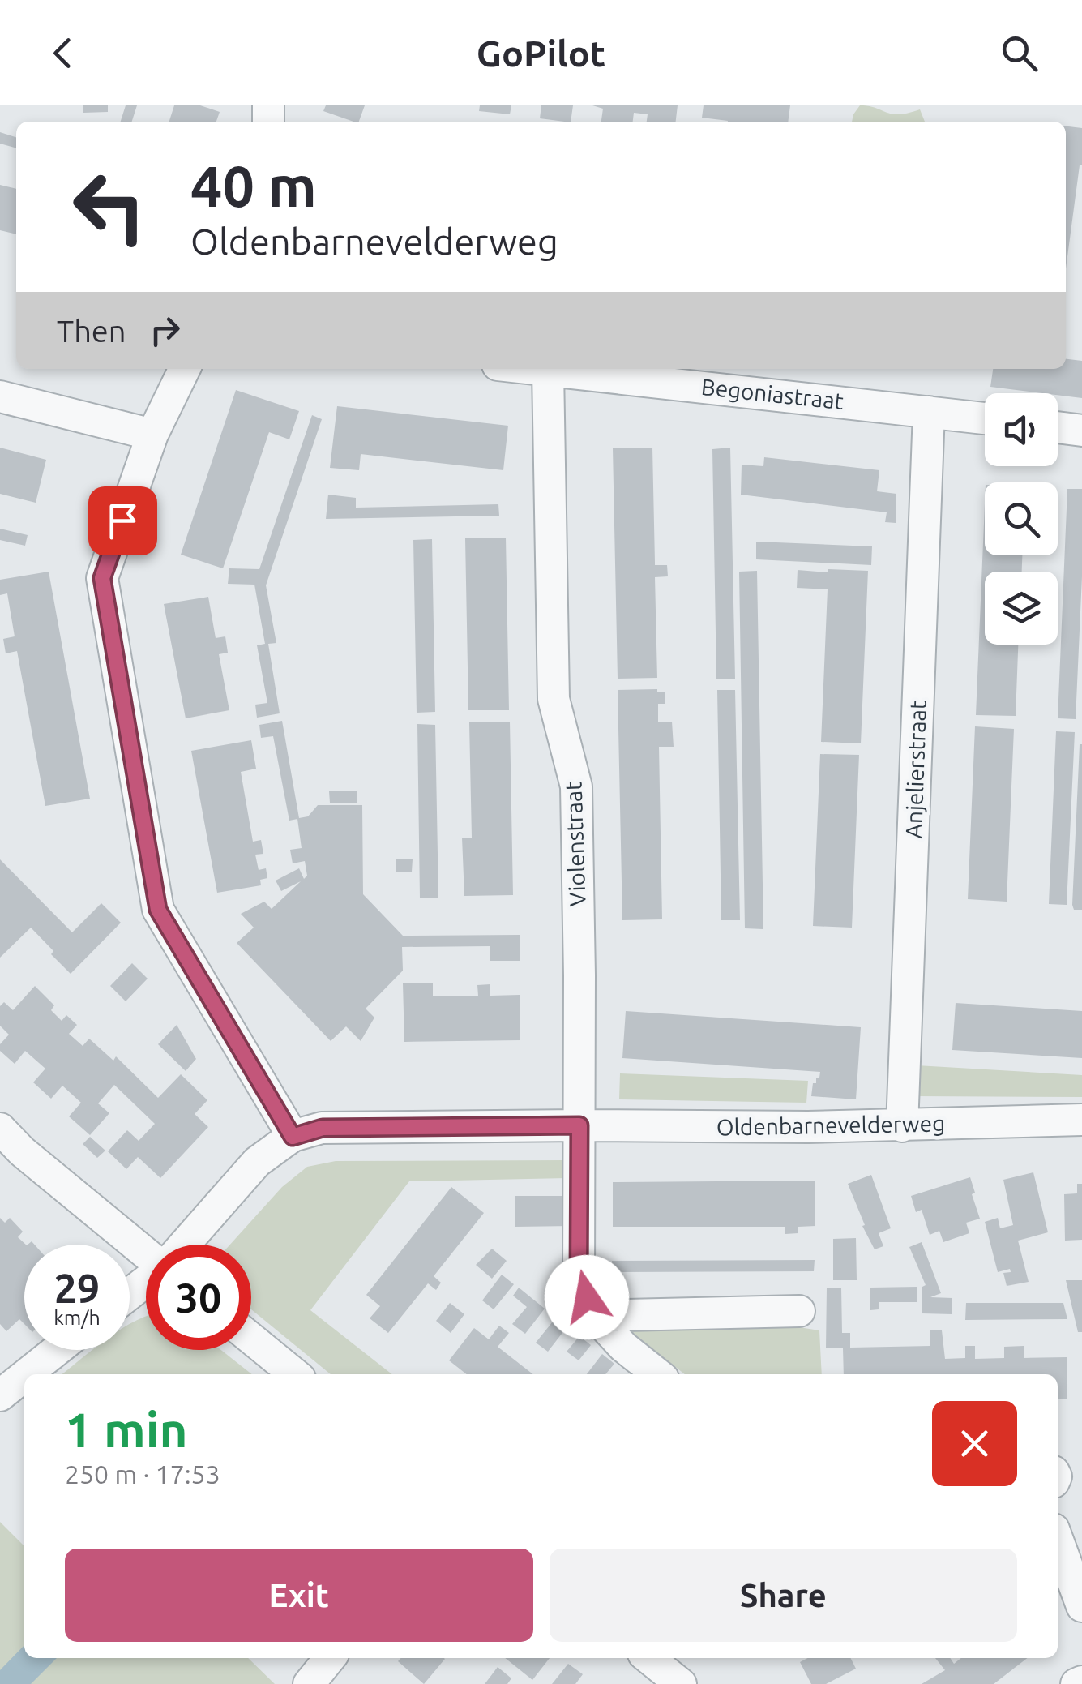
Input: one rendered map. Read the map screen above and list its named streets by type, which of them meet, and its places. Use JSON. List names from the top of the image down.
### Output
{
  "streets": {
    "street": [
      "Begoniastraat",
      "Anjelierstraat",
      "Violenstraat",
      "Oldenbarnevelderweg"
    ]
  },
  "crossings": [
    ["Begoniastraat", "Anjelierstraat"],
    ["Begoniastraat", "Violenstraat"],
    ["Anjelierstraat", "Oldenbarnevelderweg"],
    ["Violenstraat", "Oldenbarnevelderweg"]
  ],
  "page": {
    "header": "GoPilot",
    "turn": ["40 m", "Oldenbarnevelderweg"],
    "then": "Then",
    "speed": "29 km/h",
    "limit": "30",
    "heading": ["1 min", "250 m · 17:53"],
    "buttons": ["Exit", "Share"]
  }
}
